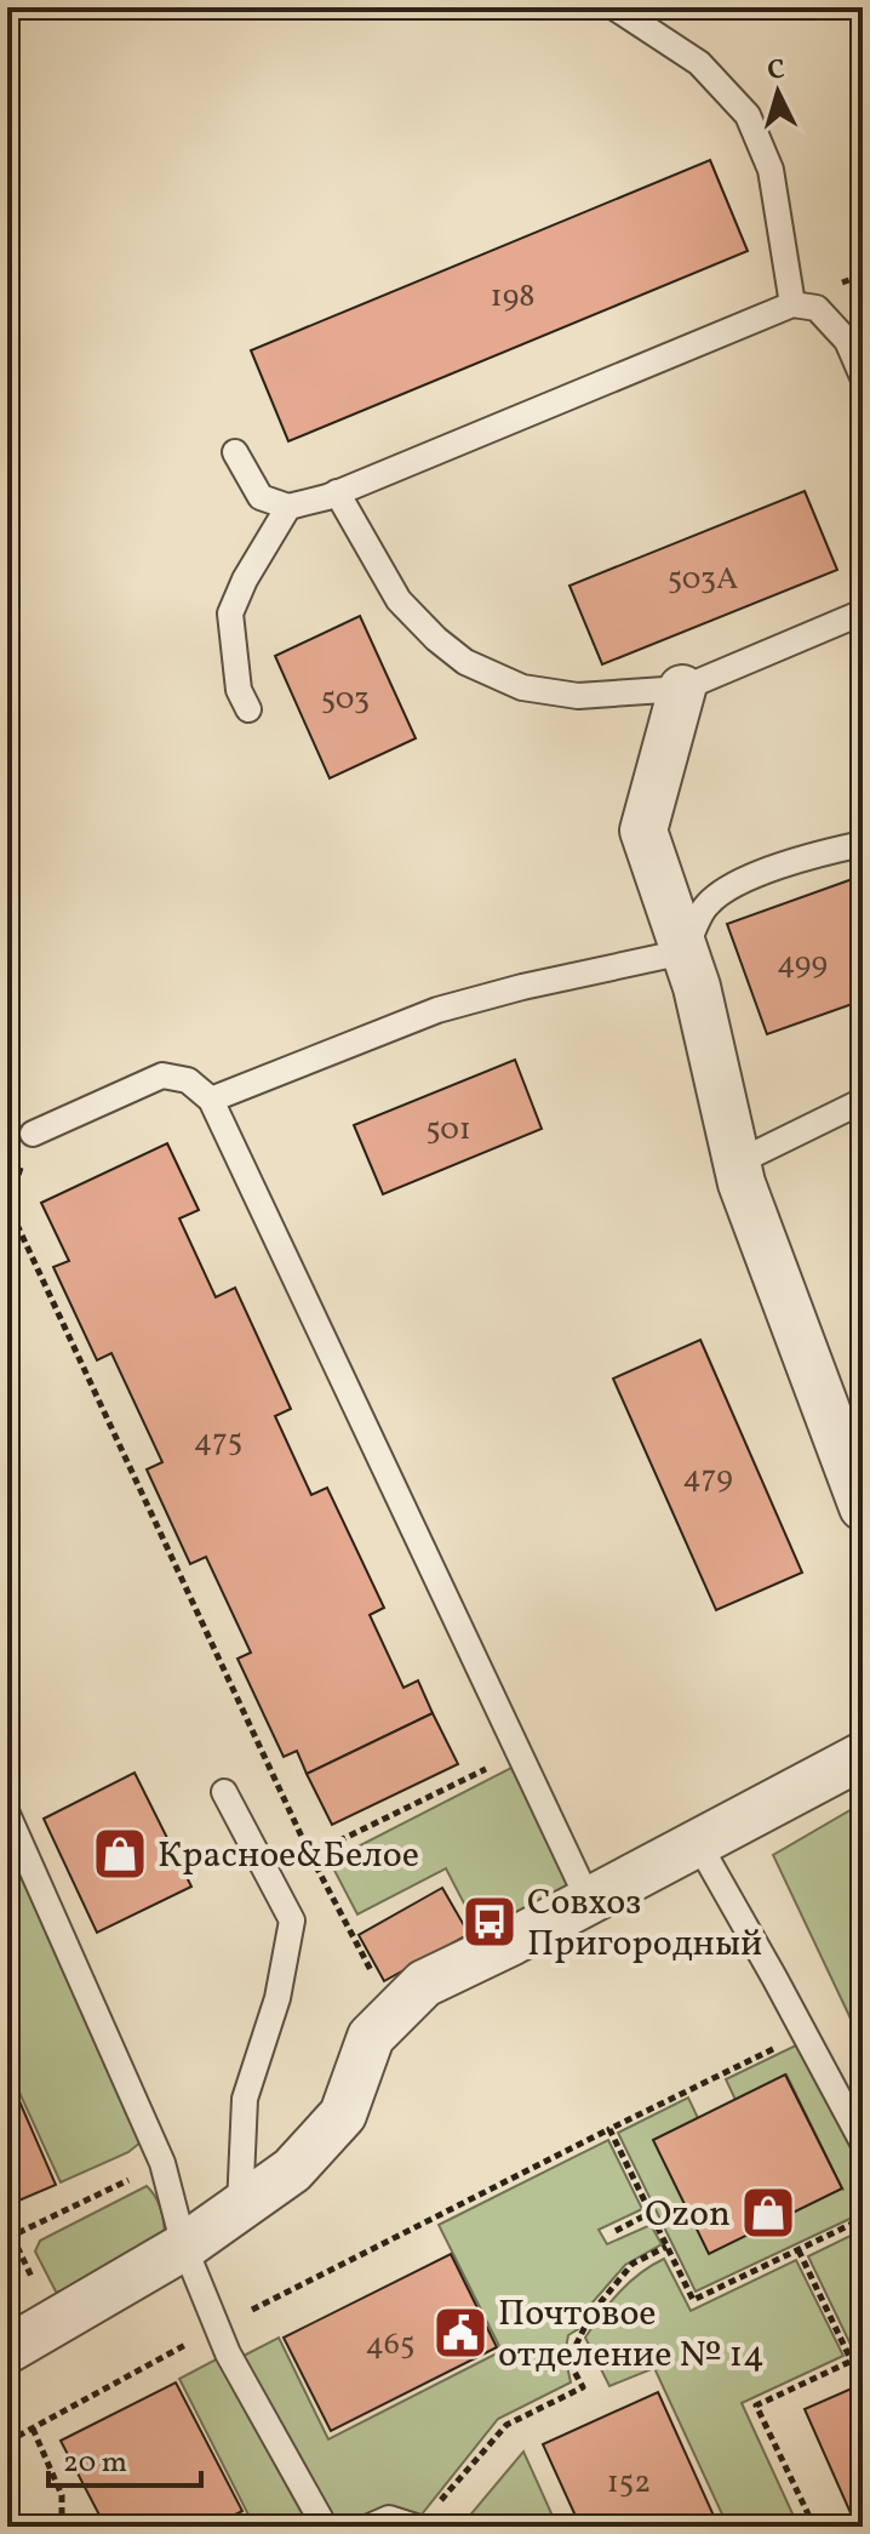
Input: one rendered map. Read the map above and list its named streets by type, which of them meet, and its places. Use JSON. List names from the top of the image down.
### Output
{
  "places": {
    "shop": ["Красное&Белое", "Ozon"],
    "bus stop": ["Совхоз Пригородный"],
    "public building": ["Почтовое отделение № 14"]
  },
  "house_numbers": [
    "198",
    "503А",
    "503",
    "499",
    "501",
    "475",
    "479",
    "465",
    "152"
  ],
  "scale_bar": "20 m",
  "north": "top"
}
